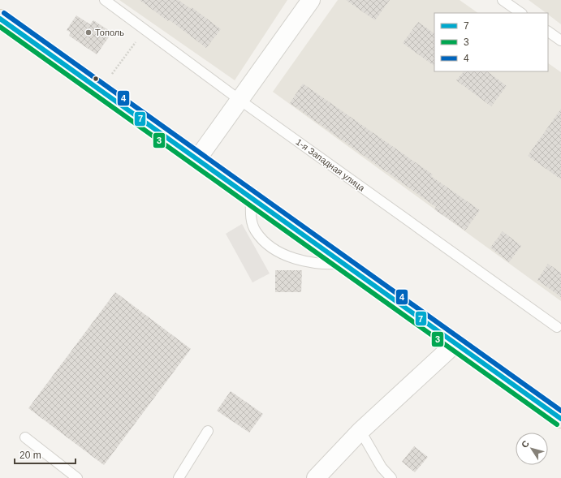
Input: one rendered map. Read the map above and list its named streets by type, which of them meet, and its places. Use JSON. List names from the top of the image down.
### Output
{
  "streets": {
    "lane": ["1-я Западная улица"]
  },
  "places": ["Тополь"],
  "lines": ["transit line 4", "transit line 7", "transit line 3"],
  "legend": ["7", "3", "4"],
  "scale_bar": "20 m",
  "north": "top left"
}
